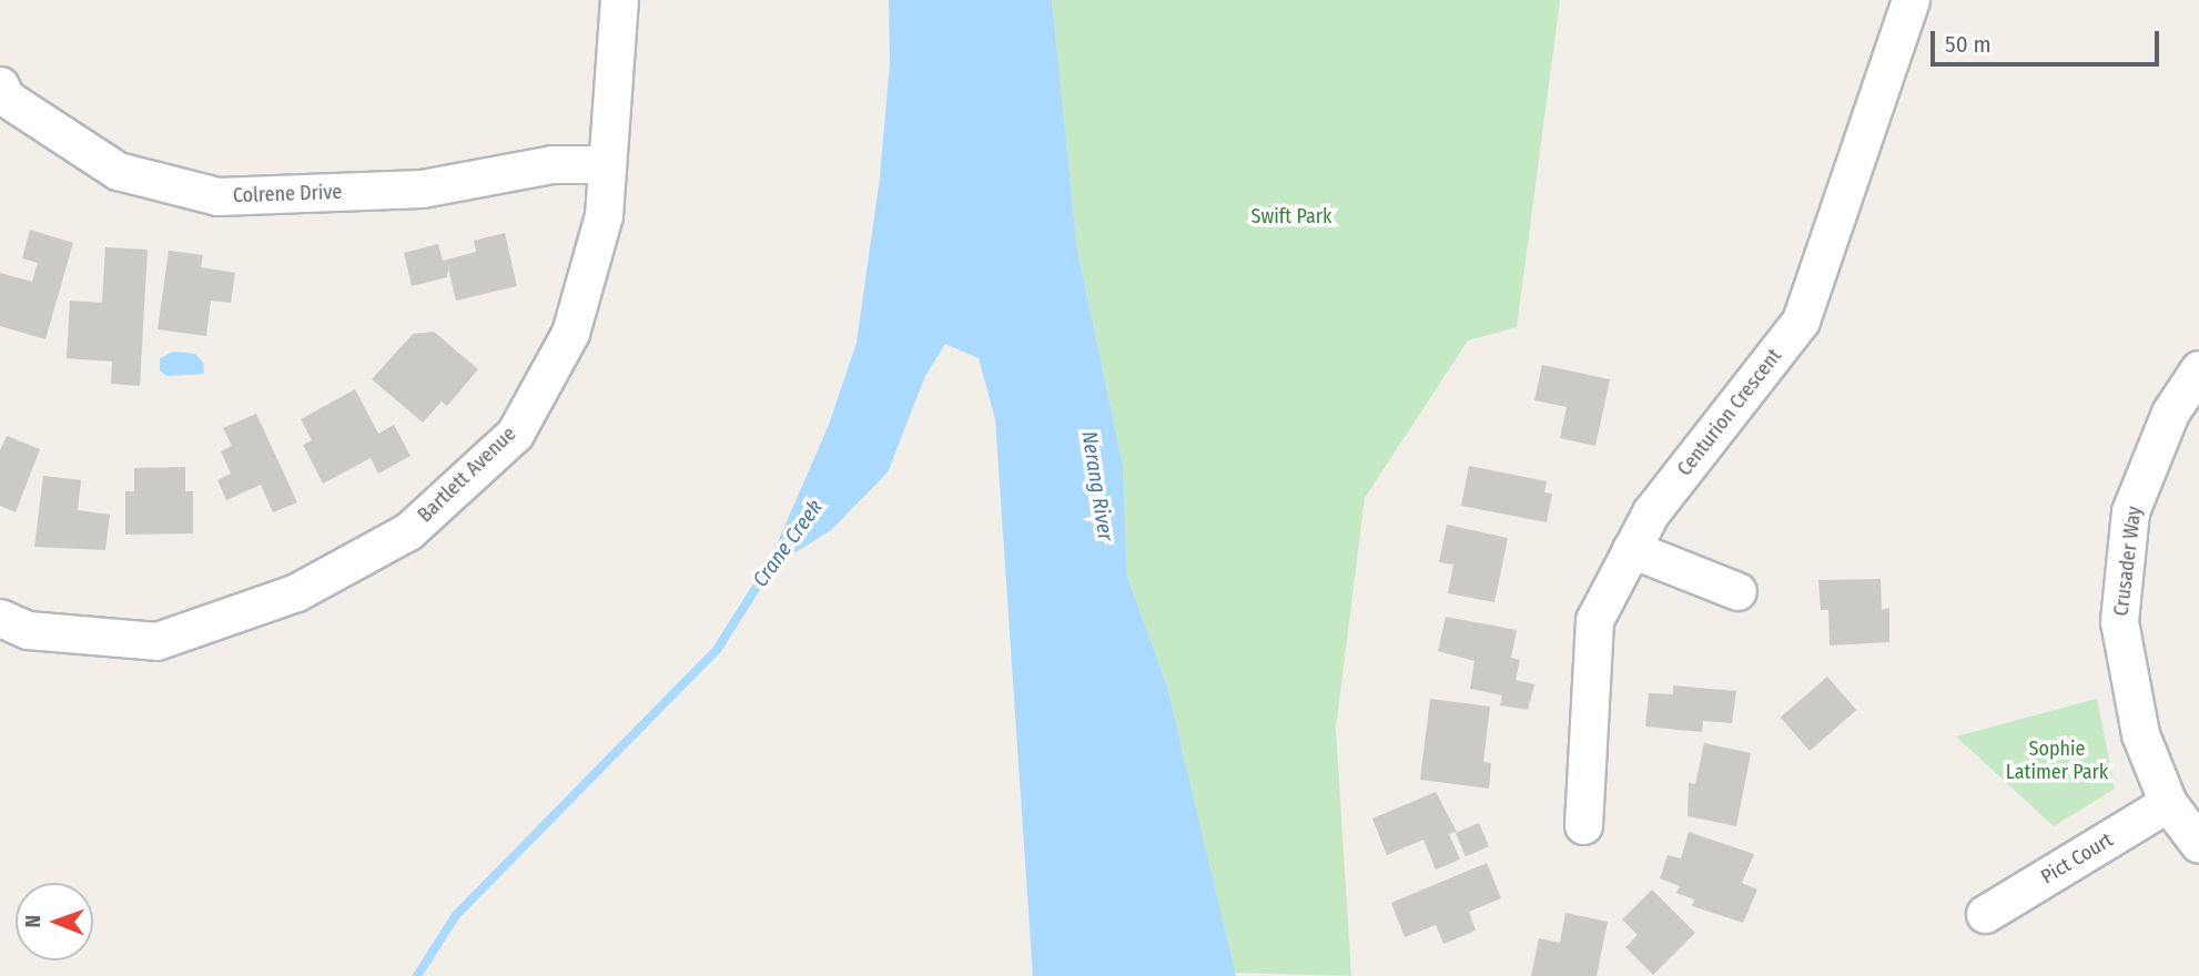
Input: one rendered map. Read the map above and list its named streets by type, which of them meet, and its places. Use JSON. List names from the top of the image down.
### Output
{
  "streets": {
    "street": [
      "Colrene Drive",
      "Centurion Crescent",
      "Bartlett Avenue",
      "Crusader Way",
      "Pict Court"
    ]
  },
  "crossings": [
    ["Colrene Drive", "Bartlett Avenue"],
    ["Crusader Way", "Pict Court"]
  ],
  "water": ["Nerang River", "Crane Creek"],
  "parks": ["Swift Park", "Sophie Latimer Park"],
  "scale_bar": "50 m",
  "north": "left"
}
